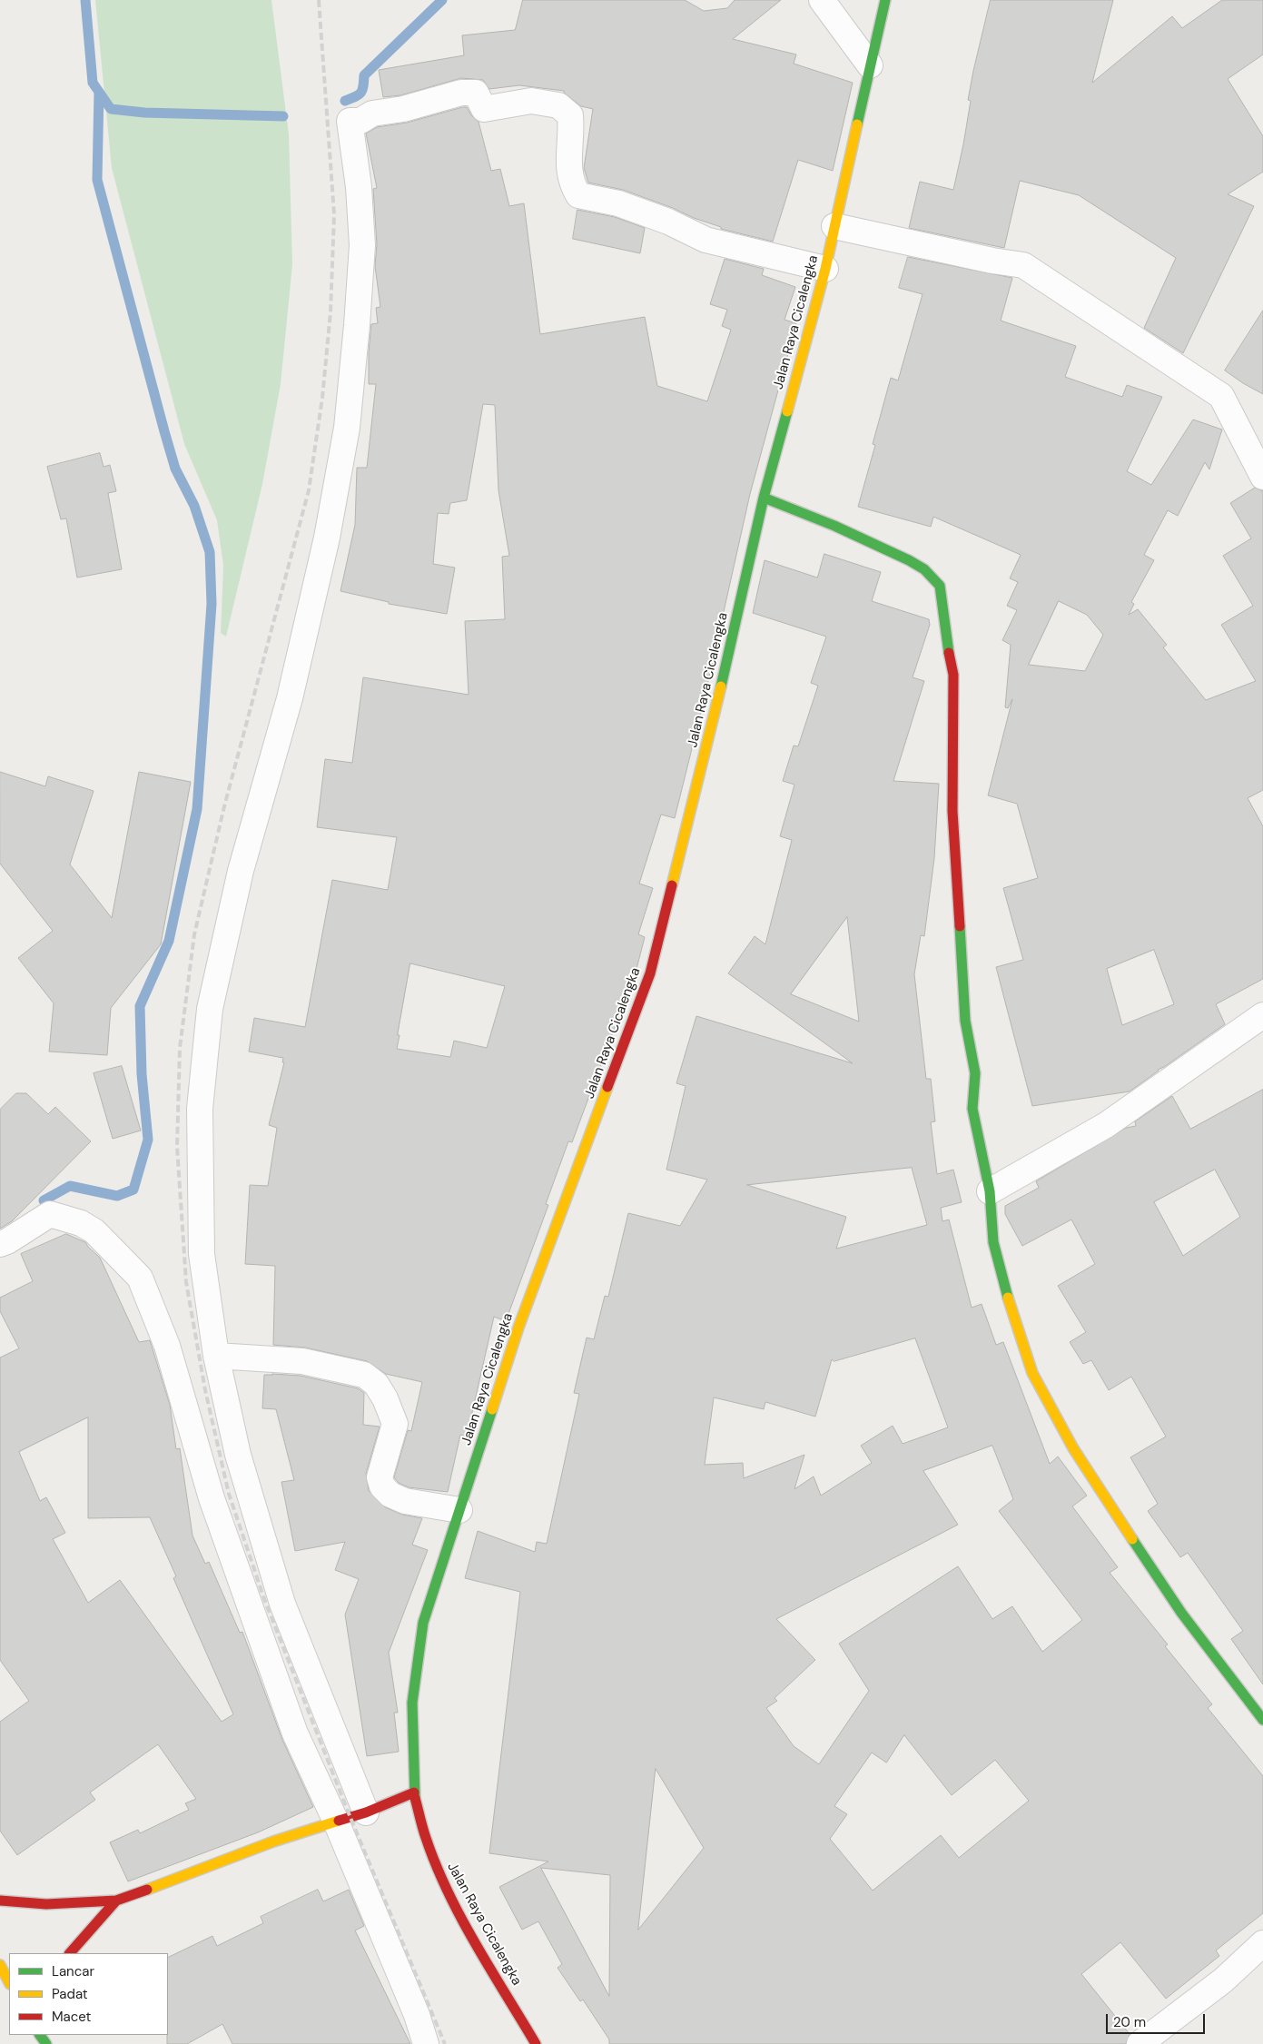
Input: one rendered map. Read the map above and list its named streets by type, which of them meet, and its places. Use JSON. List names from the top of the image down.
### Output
{
  "streets": {
    "main road": ["Jalan Raya Cicalengka"]
  },
  "legend": ["Lancar", "Padat", "Macet"],
  "scale_bar": "20 m"
}
